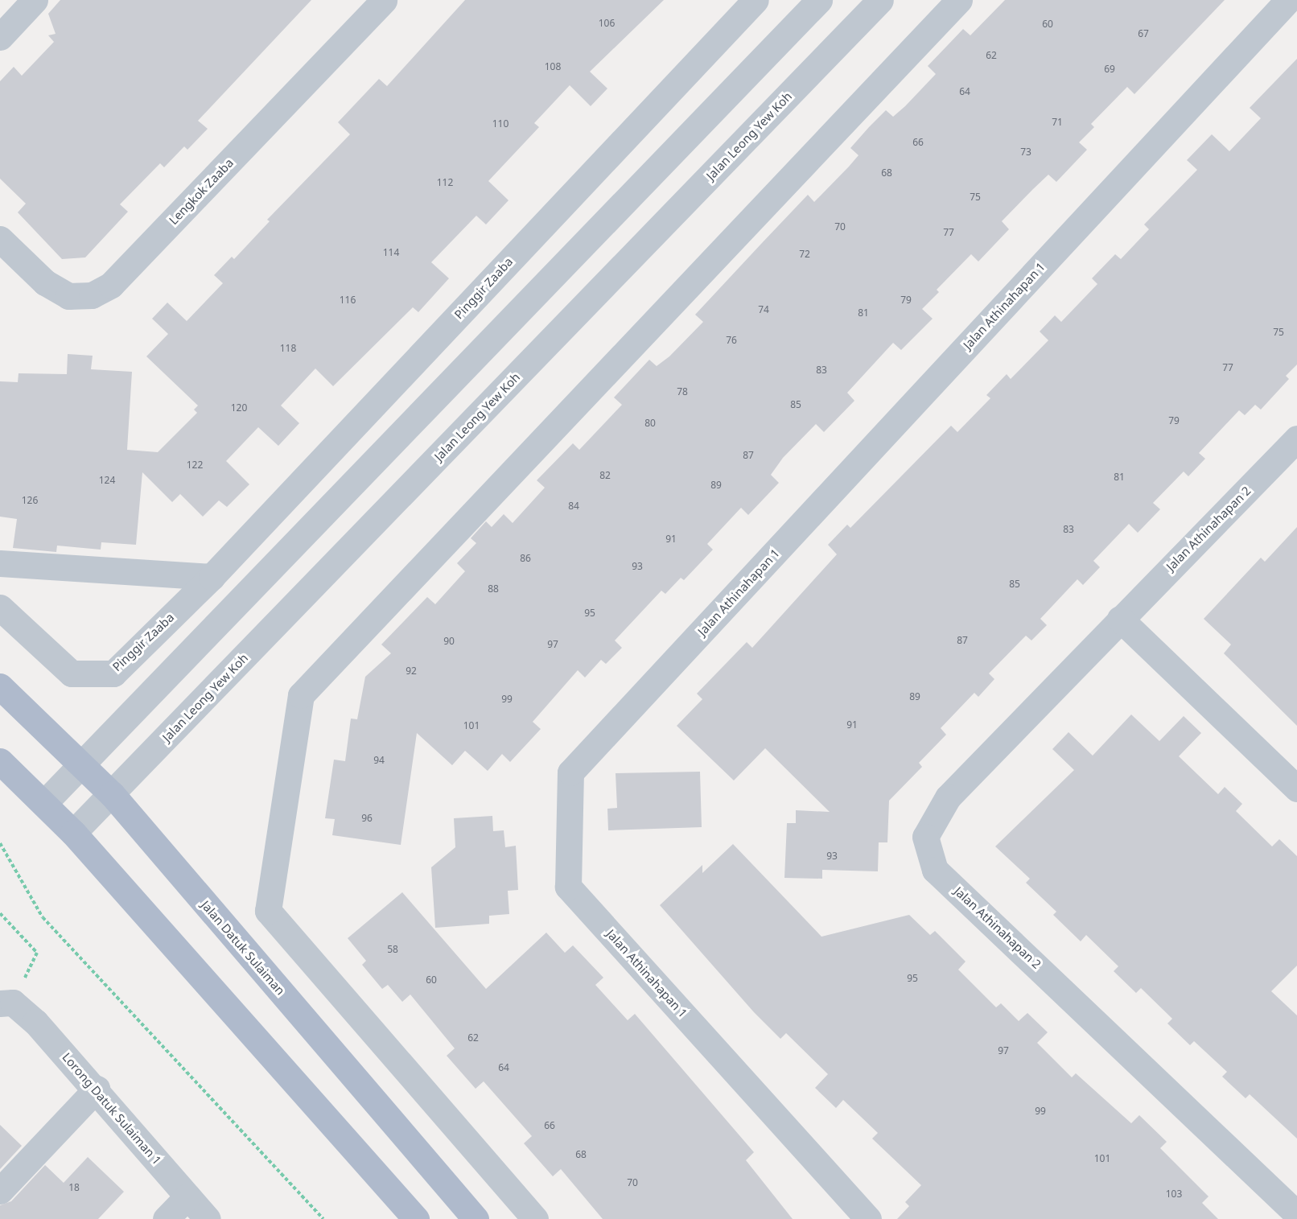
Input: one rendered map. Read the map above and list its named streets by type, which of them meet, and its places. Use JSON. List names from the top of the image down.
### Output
{
  "streets": {
    "main road": ["Jalan Datuk Sulaiman"],
    "street": [
      "Jalan Leong Yew Koh",
      "Lengkok Zaaba",
      "Pinggir Zaaba",
      "Jalan Athinahapan 1",
      "Jalan Athinahapan 2",
      "Lorong Datuk Sulaiman 1"
    ]
  },
  "crossings": [
    ["Jalan Leong Yew Koh", "Jalan Datuk Sulaiman"]
  ],
  "house_numbers": [
    "106",
    "60",
    "67",
    "62",
    "108",
    "69",
    "64",
    "71",
    "110",
    "66",
    "73",
    "68",
    "112",
    "75",
    "70",
    "77",
    "114",
    "72",
    "116",
    "79",
    "74",
    "81",
    "75",
    "76",
    "118",
    "77",
    "83",
    "78",
    "85",
    "120",
    "79",
    "80",
    "87",
    "122",
    "82",
    "81",
    "124",
    "89",
    "126",
    "84",
    "83",
    "91",
    "86",
    "93",
    "85",
    "88",
    "95",
    "87",
    "90",
    "97",
    "92",
    "89",
    "99",
    "91",
    "101",
    "94",
    "96",
    "93",
    "58",
    "95",
    "60",
    "62",
    "97",
    "64",
    "99",
    "66",
    "68",
    "101",
    "70",
    "18",
    "103"
  ]
}
